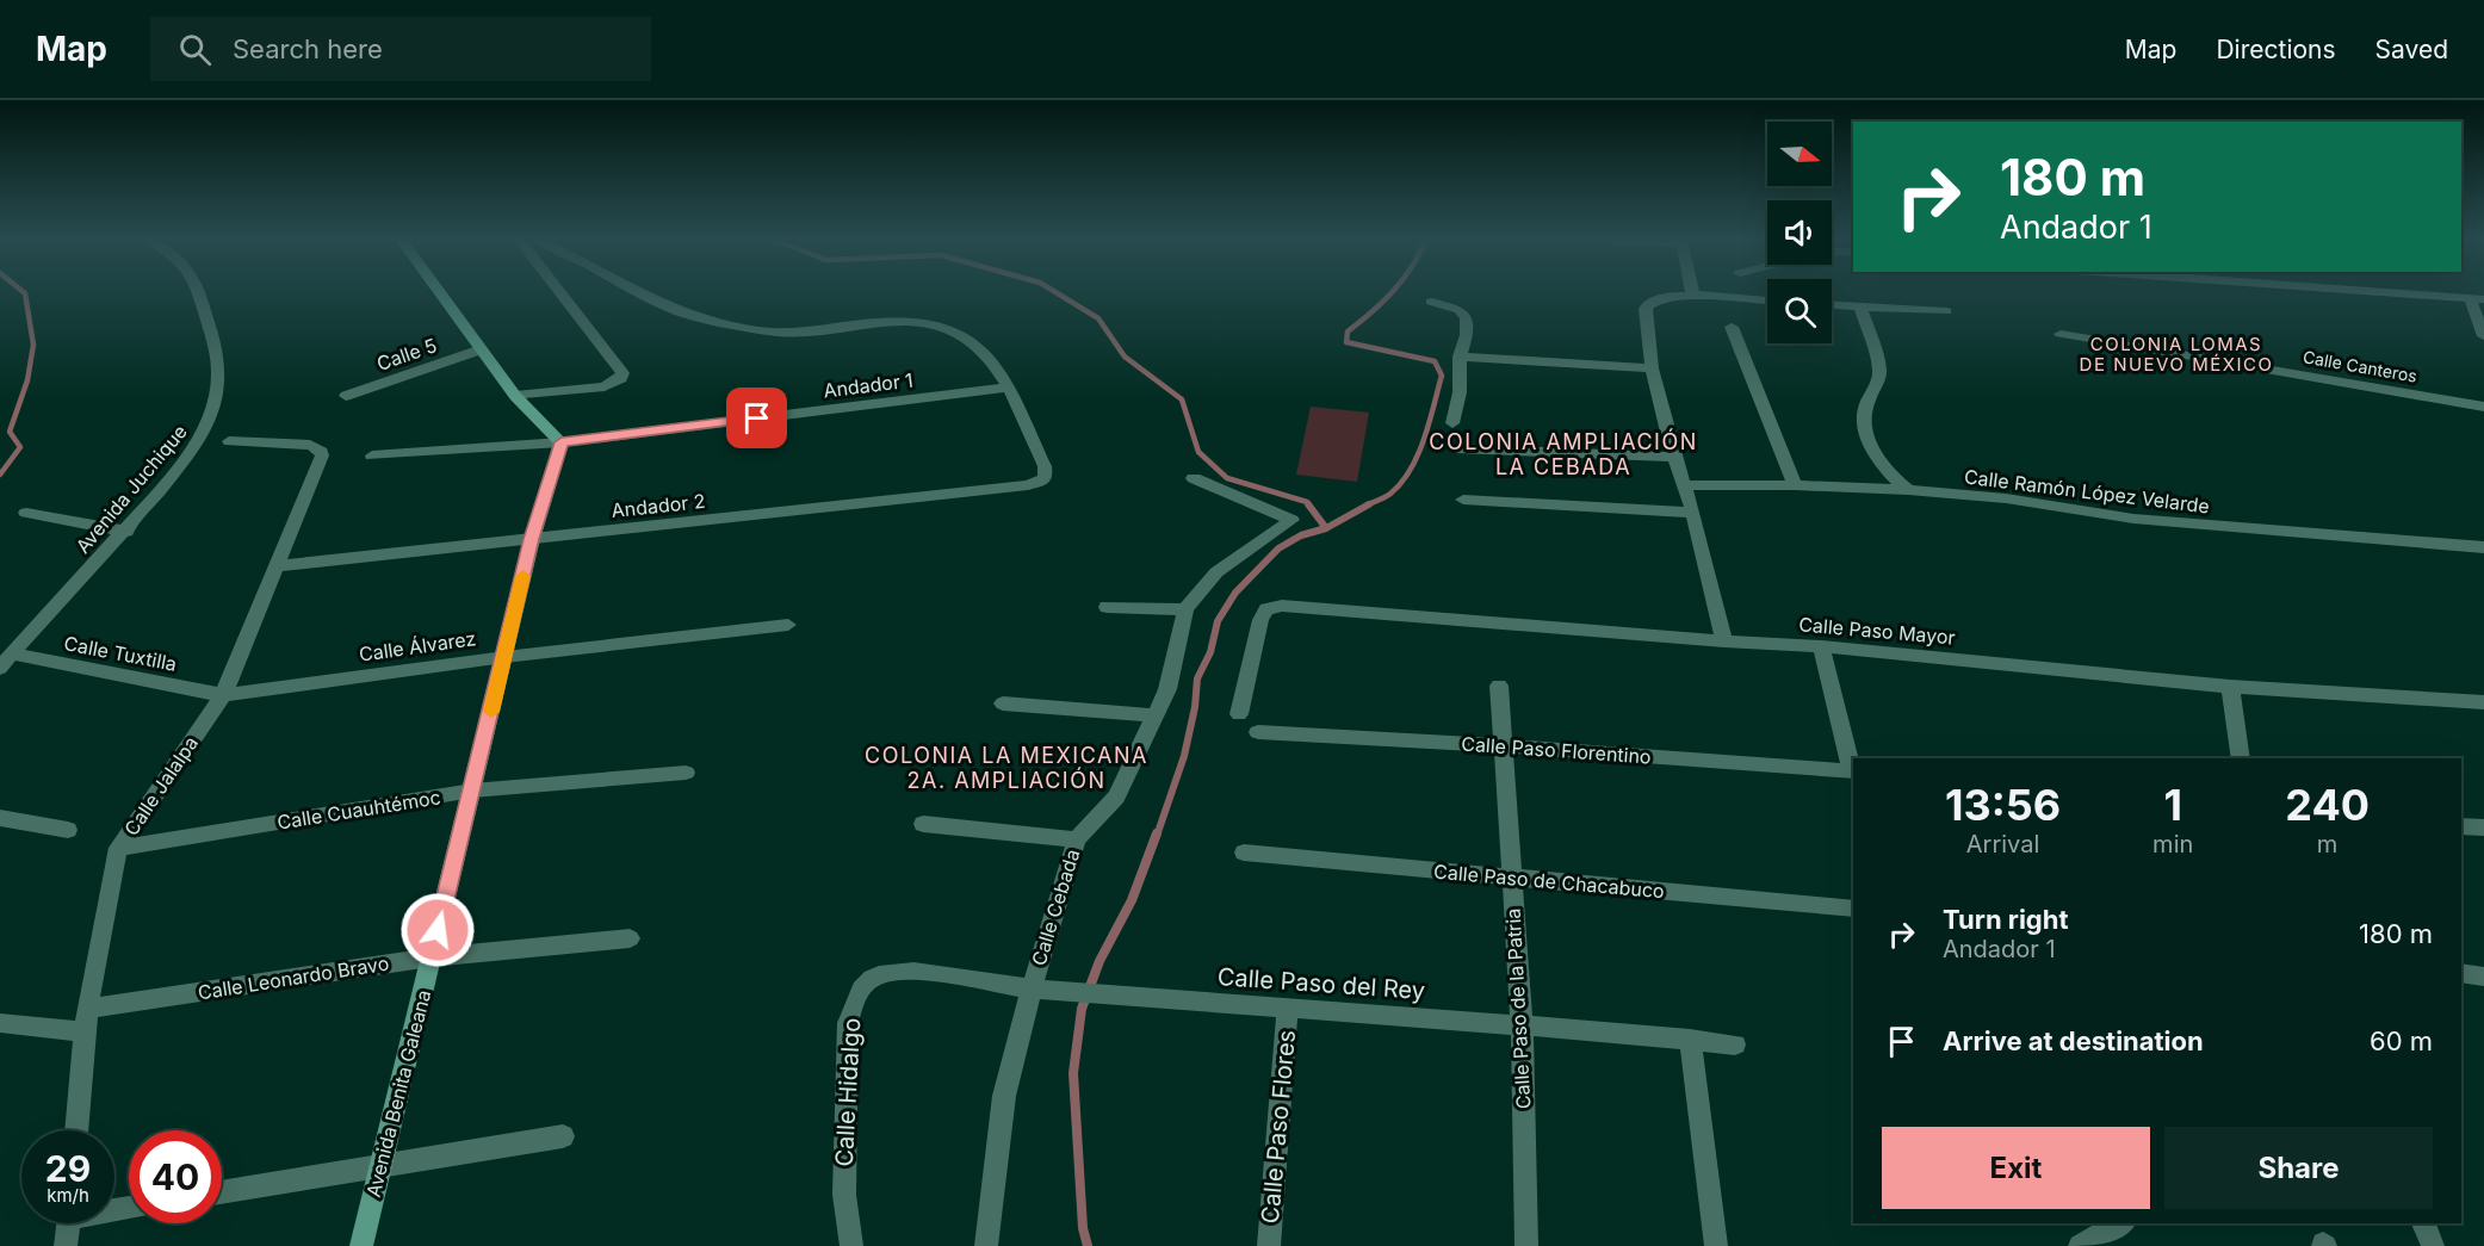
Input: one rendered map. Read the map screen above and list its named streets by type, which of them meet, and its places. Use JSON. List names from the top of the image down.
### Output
{
  "streets": {
    "street": [
      "Calle 5",
      "Calle Canteros",
      "Andador 1",
      "Avenida Juchique",
      "Calle Ramón López Velarde",
      "Andador 2",
      "Calle Paso Mayor",
      "Calle Álvarez",
      "Calle Tuxtilla",
      "Calle Paso Florentino",
      "Calle Jalalpa",
      "Calle Cuauhtémoc",
      "Calle Paso de Chacabuco",
      "Calle Cebada",
      "Calle Leonardo Bravo",
      "Calle Paso del Rey",
      "Calle Paso de la Patria",
      "Calle Hidalgo",
      "Avenida Benita Galeana",
      "Calle Paso Flores"
    ]
  },
  "crossings": [
    ["Andador 1", "Andador 2"],
    ["Andador 1", "Avenida Benita Galeana"],
    ["Avenida Juchique", "Calle Tuxtilla"],
    ["Andador 2", "Calle Jalalpa"],
    ["Andador 2", "Avenida Benita Galeana"],
    ["Calle Álvarez", "Calle Tuxtilla"],
    ["Calle Álvarez", "Calle Jalalpa"],
    ["Calle Álvarez", "Avenida Benita Galeana"],
    ["Calle Tuxtilla", "Calle Jalalpa"],
    ["Calle Paso Florentino", "Calle Paso de la Patria"],
    ["Calle Jalalpa", "Calle Cuauhtémoc"],
    ["Calle Jalalpa", "Calle Leonardo Bravo"],
    ["Calle Cuauhtémoc", "Avenida Benita Galeana"],
    ["Calle Paso de Chacabuco", "Calle Paso de la Patria"],
    ["Calle Cebada", "Calle Paso del Rey"],
    ["Calle Leonardo Bravo", "Avenida Benita Galeana"],
    ["Calle Paso del Rey", "Calle Paso de la Patria"],
    ["Calle Paso del Rey", "Calle Hidalgo"],
    ["Calle Paso del Rey", "Calle Paso Flores"]
  ],
  "districts": ["COLONIA LOMAS DE NUEVO MÉXICO", "COLONIA AMPLIACIÓN LA CEBADA", "COLONIA LA MEXICANA 2A. AMPLIACIÓN"],
  "north": "right",
  "page": {
    "header": "Map",
    "search": "Search here",
    "nav": ["Map", "Directions", "Saved"],
    "turn": ["180 m", "Andador 1"],
    "eta": [
      "13:56",
      "Arrival",
      "1",
      "min",
      "240",
      "m"
    ],
    "list": [
      {
        "name": "Turn right",
        "note": "Andador 1",
        "value": "180 m"
      },
      {
        "name": "Arrive at destination",
        "value": "60 m"
      }
    ],
    "buttons": ["Exit", "Share"],
    "speed": "29 km/h",
    "limit": "40"
  }
}
